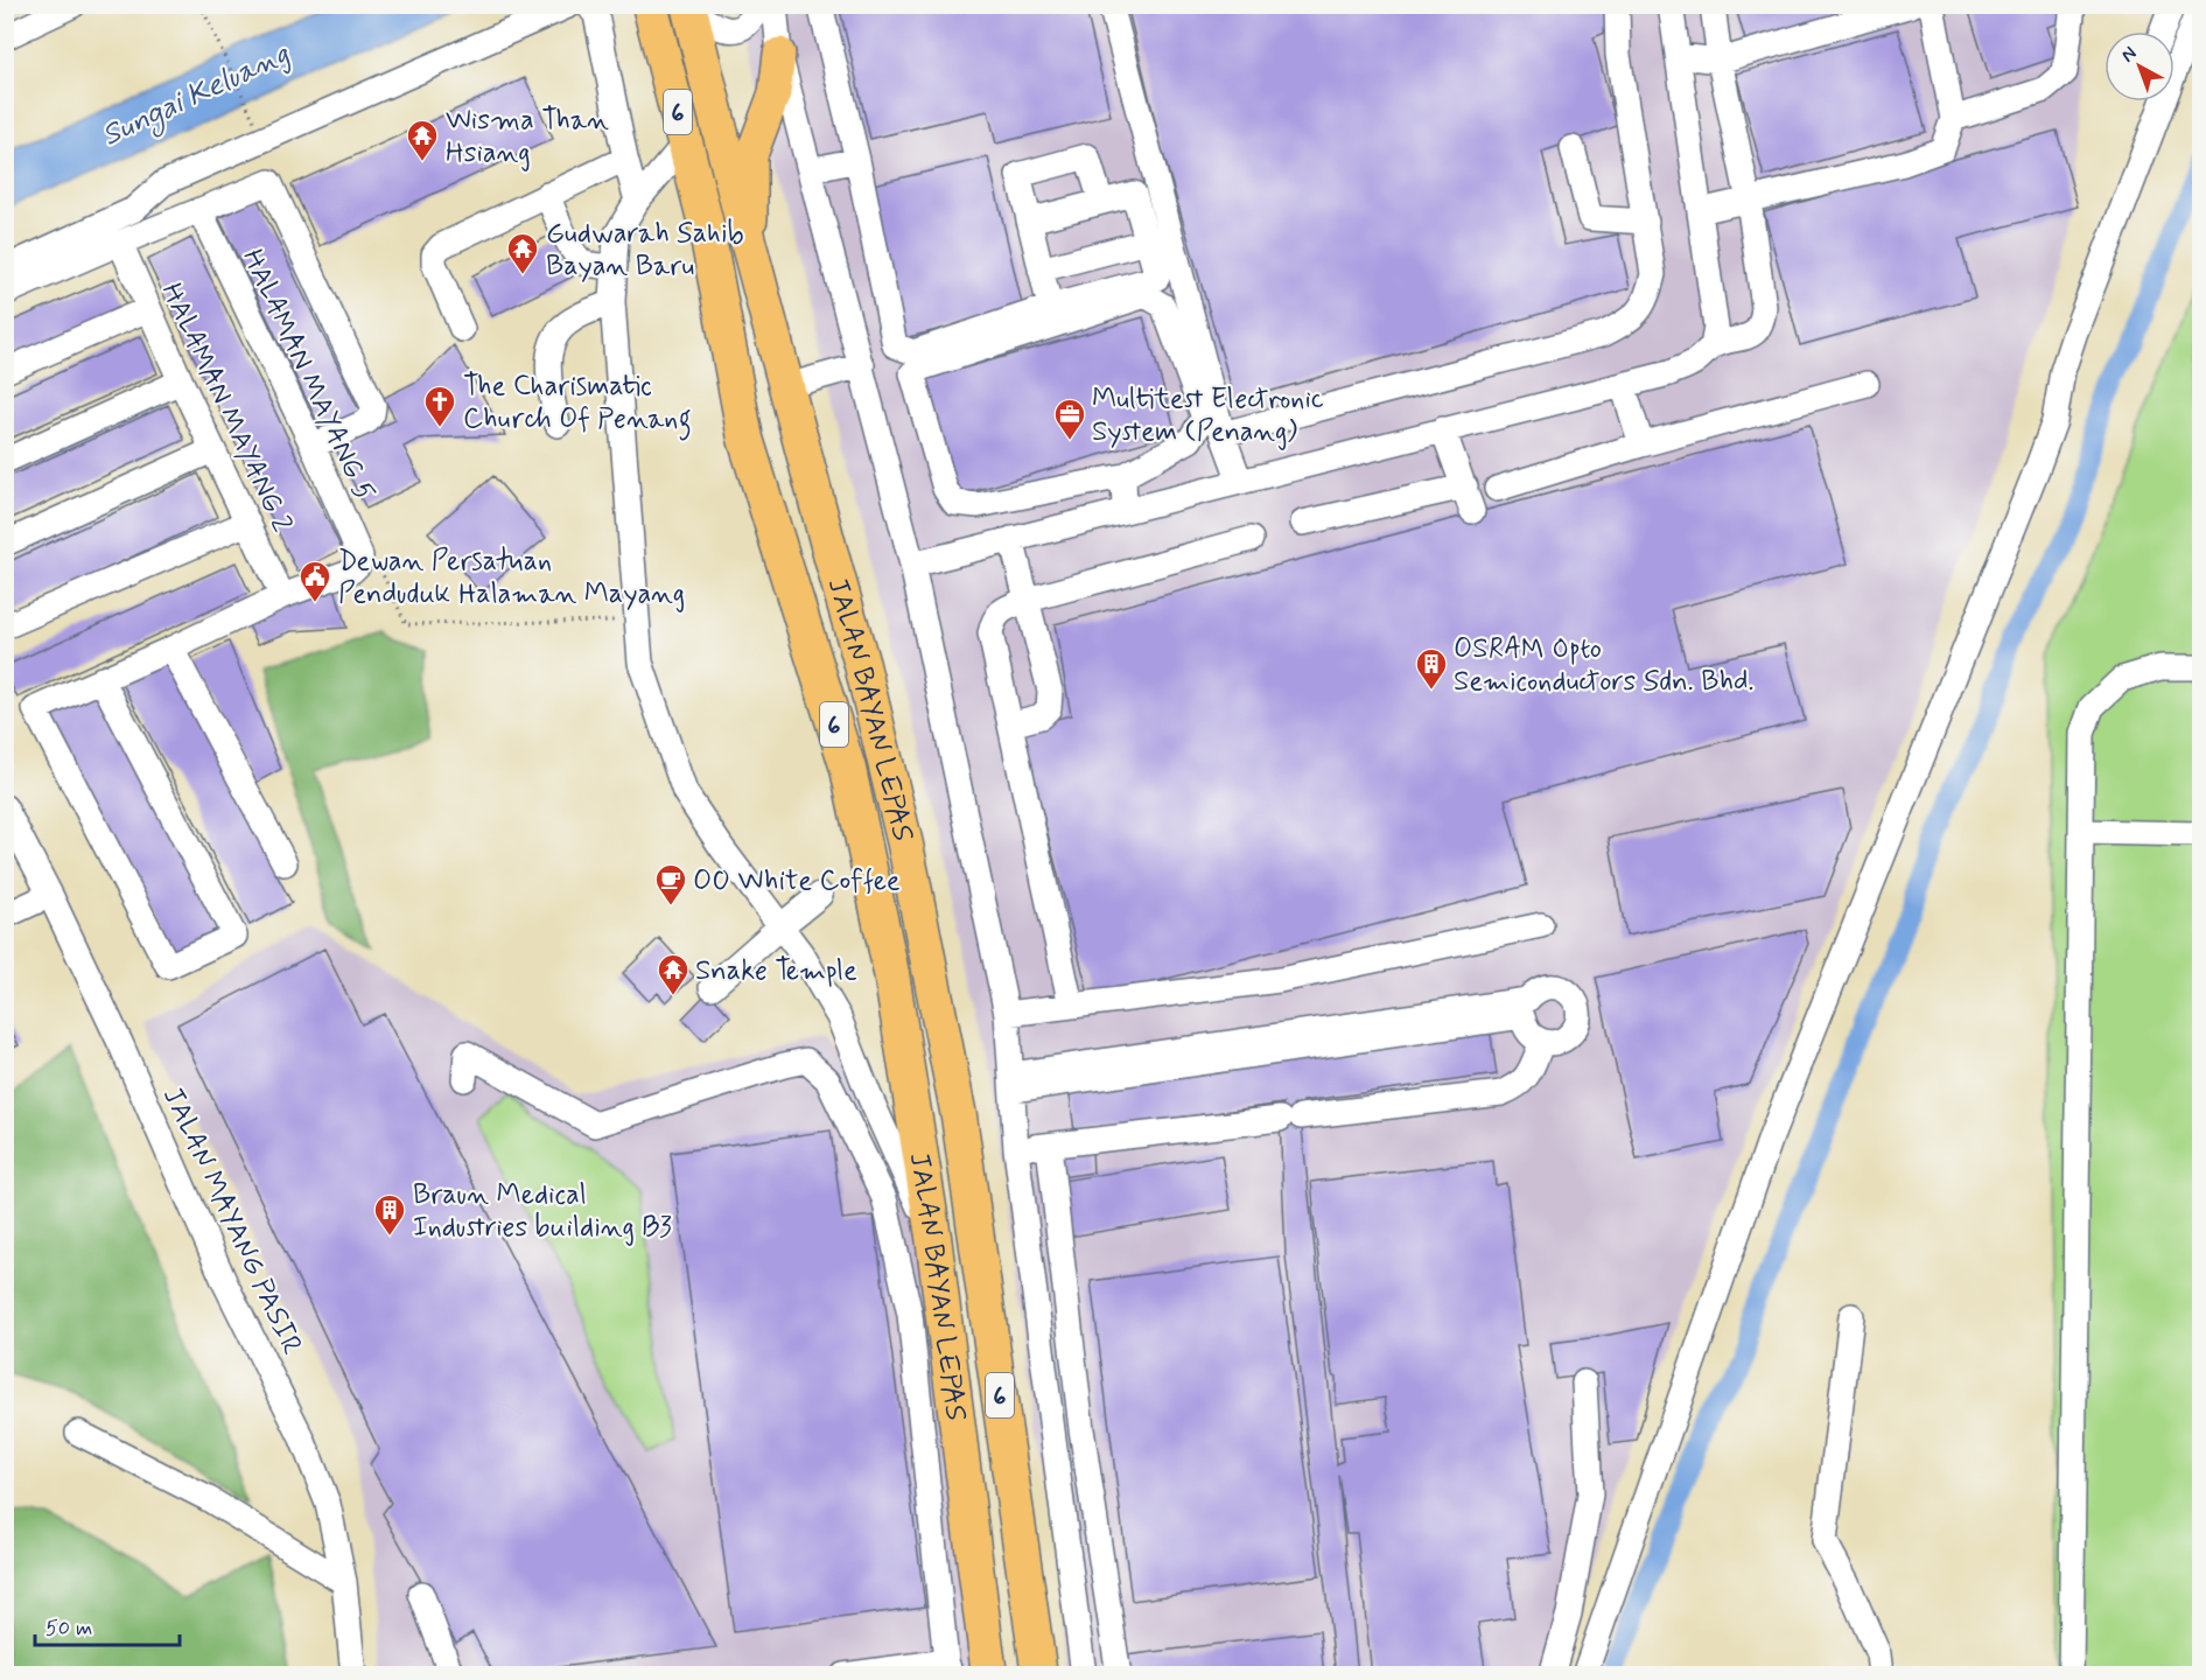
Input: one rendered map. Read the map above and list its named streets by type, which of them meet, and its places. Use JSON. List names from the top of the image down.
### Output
{
  "streets": {
    "highway": ["6", "JALAN BAYAN LEPAS"],
    "street": ["HALAMAN MAYANG 5", "HALAMAN MAYANG 2", "JALAN MAYANG PASIR"]
  },
  "water": ["Sungai Keluang"],
  "places": {
    "temple": ["Wisma Than Hsiang", "Gudwarah Sahib Bayan Baru", "Snake Temple"],
    "church": ["The Charismatic Church Of Penang"],
    "office": ["Multitest Electronic System (Penang)"],
    "public building": ["Dewan Persatuan Penduduk Halaman Mayang"],
    "building": ["OSRAM Opto Semiconductors Sdn. Bhd.", "Braun Medical Industries building B3"],
    "cafe": ["OO White Coffee"]
  },
  "scale_bar": "50 m",
  "north": "top left"
}
